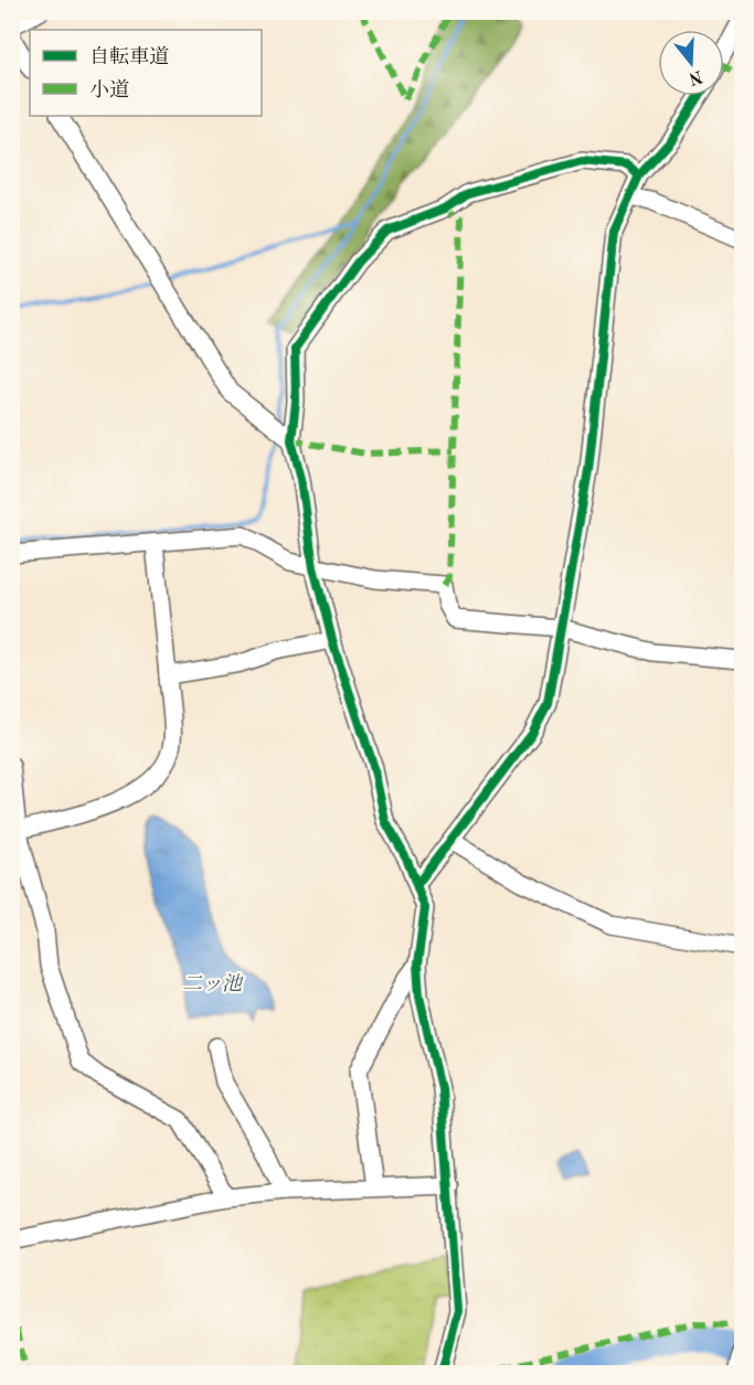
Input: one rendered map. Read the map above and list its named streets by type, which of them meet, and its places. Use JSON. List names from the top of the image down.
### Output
{
  "water": ["二ッ池"],
  "legend": ["自転車道", "小道"],
  "north": "bottom"
}
